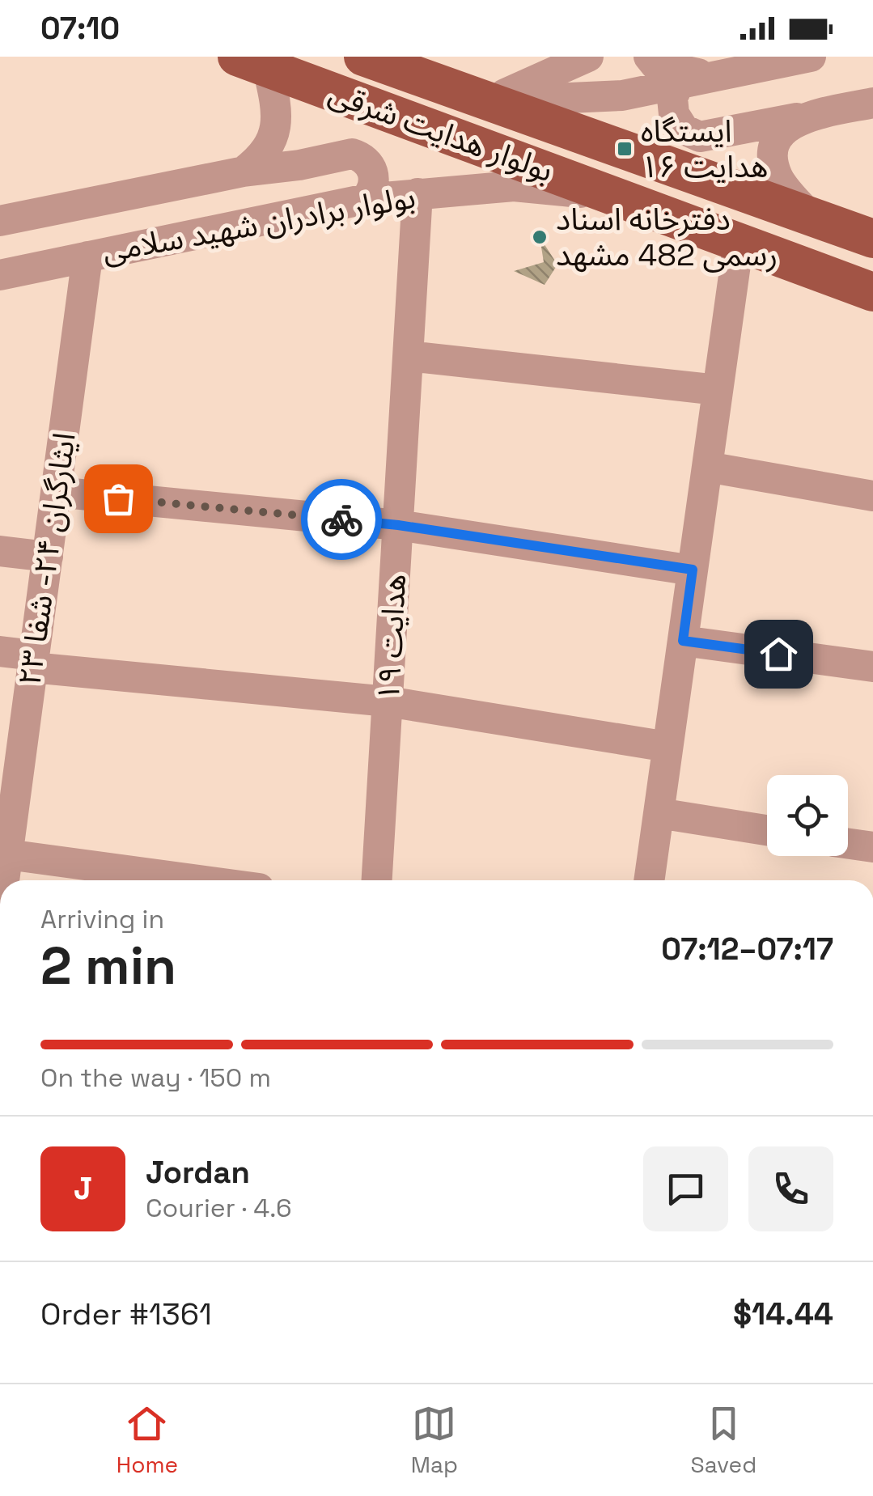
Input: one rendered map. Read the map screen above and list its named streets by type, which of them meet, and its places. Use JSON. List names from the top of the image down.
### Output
{
  "streets": {
    "main road": ["بولوار هدایت شرقی"],
    "street": ["بولوار برادران شهید سلامی", "ایثارگران ۲۴- شفا ۲۳", "هدایت ۱۹"]
  },
  "crossings": [
    ["بولوار هدایت شرقی", "بولوار برادران شهید سلامی"],
    ["بولوار برادران شهید سلامی", "ایثارگران ۲۴- شفا ۲۳"],
    ["بولوار برادران شهید سلامی", "هدایت ۱۹"]
  ],
  "places": {
    "transit": ["ایستگاه هدایت ۱۶"],
    "other": ["دفترخانه اسناد رسمی 482 مشهد"]
  },
  "page": {
    "status": "07:10",
    "heading": ["2 min", "Arriving in", "07:12–07:17"],
    "panel": [
      "Jordan",
      "Courier · 4.6",
      "Order #1361",
      "$14.44"
    ],
    "bar": "On the way · 150 m",
    "round": "J",
    "tabs": ["Home", "Map", "Saved"]
  }
}
